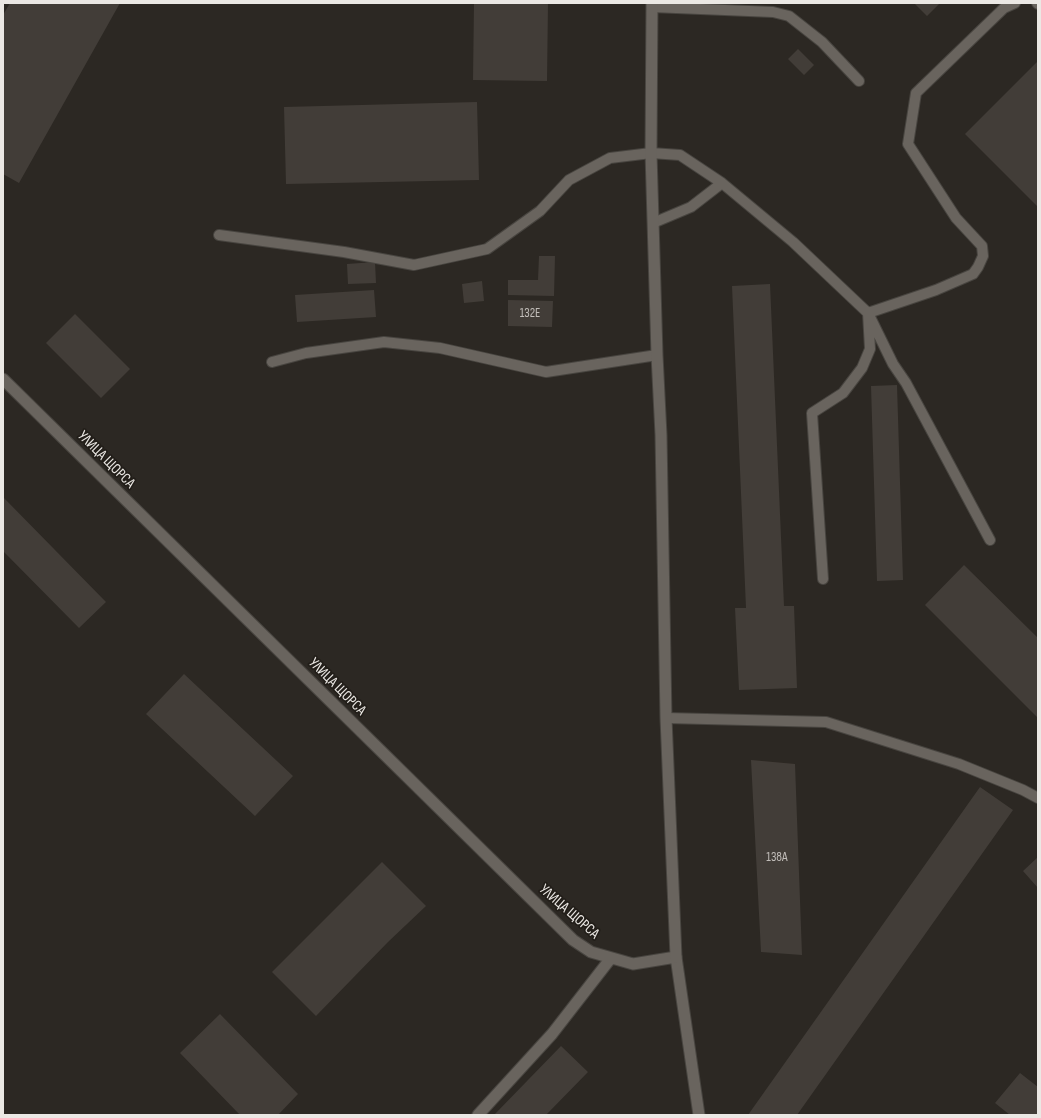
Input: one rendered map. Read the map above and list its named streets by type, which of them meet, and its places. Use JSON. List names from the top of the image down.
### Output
{
  "streets": {
    "street": ["УЛИЦА ЩОРСА"]
  },
  "house_numbers": ["132Е", "138А"]
}
